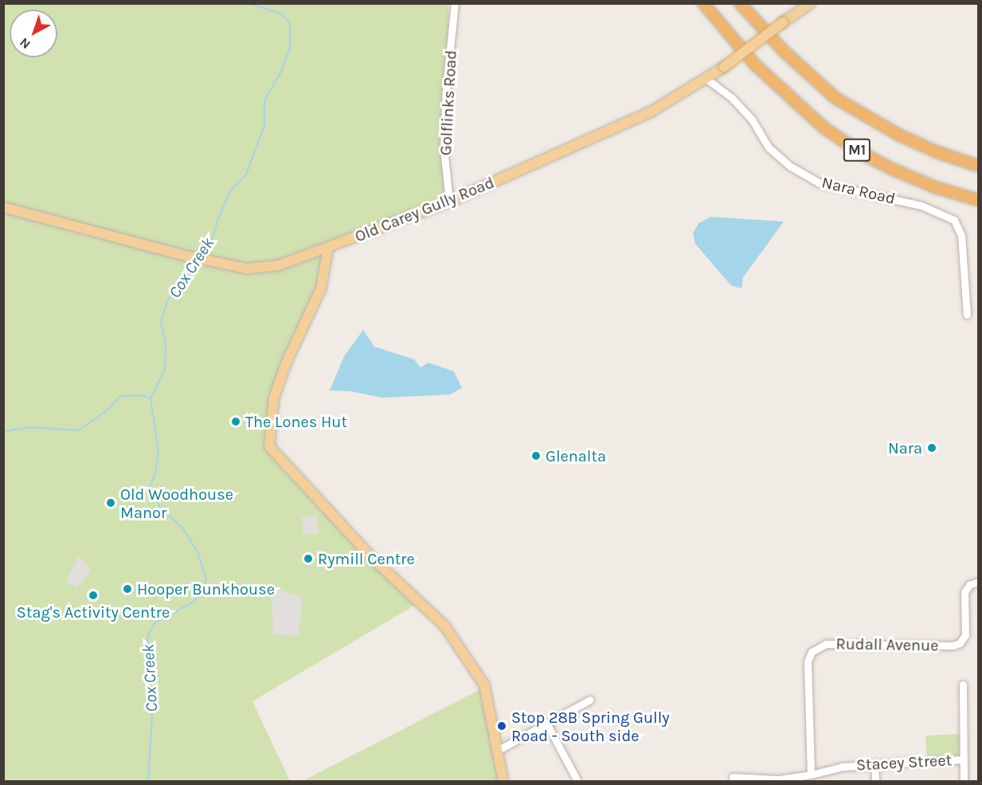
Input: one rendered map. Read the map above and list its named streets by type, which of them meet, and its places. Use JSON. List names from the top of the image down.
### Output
{
  "streets": {
    "highway": ["M1"],
    "main road": ["Old Carey Gully Road"],
    "street": [
      "Golflinks Road",
      "Nara Road",
      "Rudall Avenue",
      "Stacey Street"
    ]
  },
  "crossings": [
    ["Golflinks Road", "Old Carey Gully Road"],
    ["Nara Road", "Old Carey Gully Road"],
    ["Rudall Avenue", "Stacey Street"]
  ],
  "water": ["Cox Creek"],
  "places": [
    "The Lones Hut",
    "Nara",
    "Glenalta",
    "Old Woodhouse Manor",
    "Rymill Centre",
    "Hooper Bunkhouse",
    "Stag's Activity Centre",
    "Stop 28B Spring Gully Road - South side"
  ],
  "north": "bottom left"
}
